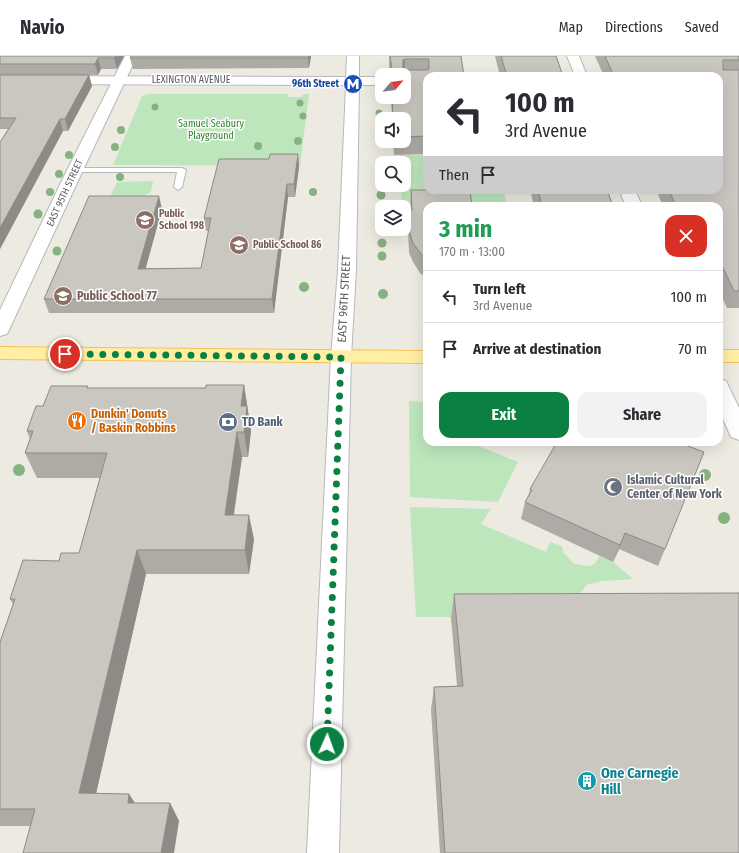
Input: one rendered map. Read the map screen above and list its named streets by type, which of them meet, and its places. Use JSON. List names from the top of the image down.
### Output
{
  "streets": {
    "main road": ["LEXINGTON AVENUE", "EAST 95TH STREET", "EAST 96TH STREET"]
  },
  "crossings": [
    ["LEXINGTON AVENUE", "EAST 95TH STREET"],
    ["LEXINGTON AVENUE", "EAST 96TH STREET"]
  ],
  "parks": ["Samuel Seabury Playground"],
  "places": {
    "metro station": ["96th Street"],
    "school or university": ["Public School 198", "Public School 86", "Public School 77"],
    "restaurant": ["Dunkin' Donuts / Baskin Robbins"],
    "bank": ["TD Bank"],
    "mosque": ["Islamic Cultural Center of New York"],
    "building": ["One Carnegie Hill"]
  },
  "north": "top right",
  "page": {
    "header": "Navio",
    "nav": ["Map", "Directions", "Saved"],
    "turn": ["100 m", "3rd Avenue"],
    "then": "Then",
    "heading": ["3 min", "170 m · 13:00"],
    "list": [
      {
        "name": "Turn left",
        "note": "3rd Avenue",
        "value": "100 m"
      },
      {
        "name": "Arrive at destination",
        "value": "70 m"
      }
    ],
    "buttons": ["Exit", "Share"]
  }
}
